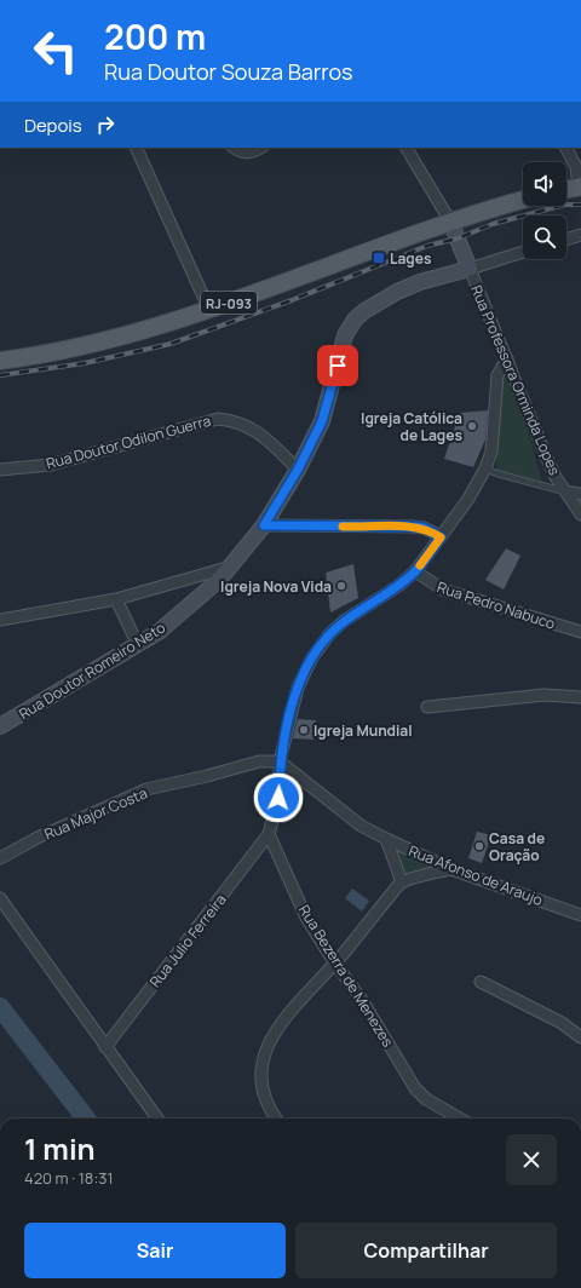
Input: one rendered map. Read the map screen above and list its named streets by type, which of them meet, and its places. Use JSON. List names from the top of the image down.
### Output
{
  "streets": {
    "main road": ["RJ-093"],
    "street": [
      "Rua Professora Orminda Lopes",
      "Rua Doutor Odilon Guerra",
      "Rua Pedro Nabuco",
      "Rua Doutor Romeiro Neto",
      "Rua Major Costa",
      "Rua Afonso de Araujo",
      "Rua Julio Ferreira",
      "Rua Bezerra de Menezes"
    ]
  },
  "crossings": [
    ["Rua Professora Orminda Lopes", "Rua Doutor Romeiro Neto"],
    ["Rua Doutor Odilon Guerra", "Rua Doutor Romeiro Neto"],
    ["Rua Major Costa", "Rua Afonso de Araujo"],
    ["Rua Julio Ferreira", "Rua Bezerra de Menezes"]
  ],
  "places": {
    "transit": ["Lages"],
    "other": [
      "Igreja Católica de Lages",
      "Igreja Nova Vida",
      "Igreja Mundial",
      "Casa de Oração"
    ]
  },
  "page": {
    "turn": ["200 m", "Rua Doutor Souza Barros"],
    "then": "Depois",
    "heading": ["1 min", "420 m · 18:31"],
    "buttons": ["Sair", "Compartilhar"]
  }
}
